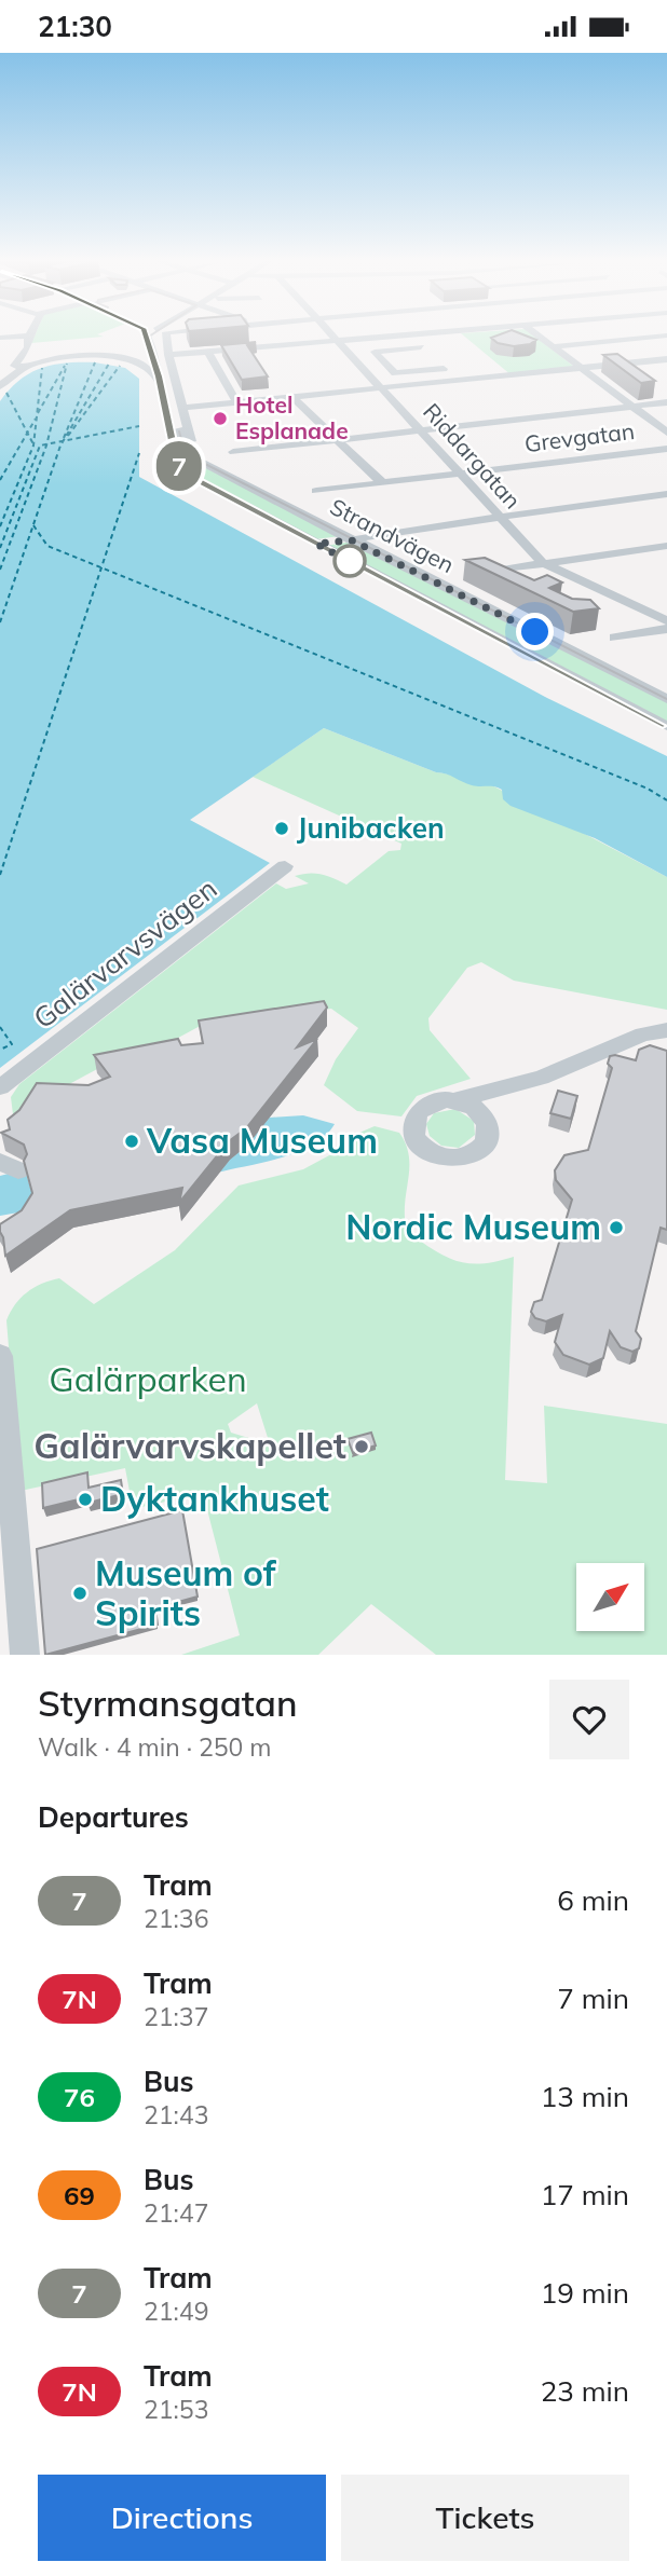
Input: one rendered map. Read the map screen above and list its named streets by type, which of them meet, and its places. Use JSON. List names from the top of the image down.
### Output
{
  "streets": {
    "street": [
      "Grevgatan",
      "Riddargatan",
      "Strandvägen",
      "Galärvarvsvägen"
    ]
  },
  "crossings": [
    ["Grevgatan", "Riddargatan"]
  ],
  "parks": ["Galärparken"],
  "places": [
    "Hotel Esplanade",
    "Junibacken",
    "Vasa Museum",
    "Nordic Museum",
    "Galärvarvskapellet",
    "Dyktankhuset",
    "Museum of Spirits"
  ],
  "lines": ["tram line 7"],
  "north": "top right",
  "page": {
    "status": "21:30",
    "on_map": "7",
    "heading": [
      ["Styrmansgatan", "Walk · 4 min · 250 m"],
      "Departures"
    ],
    "list": [
      {
        "mark": "7",
        "name": "Tram",
        "note": "21:36",
        "value": "6 min"
      },
      {
        "mark": "7N",
        "name": "Tram",
        "note": "21:37",
        "value": "7 min"
      },
      {
        "mark": "76",
        "name": "Bus",
        "note": "21:43",
        "value": "13 min"
      },
      {
        "mark": "69",
        "name": "Bus",
        "note": "21:47",
        "value": "17 min"
      },
      {
        "mark": "7",
        "name": "Tram",
        "note": "21:49",
        "value": "19 min"
      },
      {
        "mark": "7N",
        "name": "Tram",
        "note": "21:53",
        "value": "23 min"
      }
    ],
    "buttons": ["Directions", "Tickets"]
  }
}
